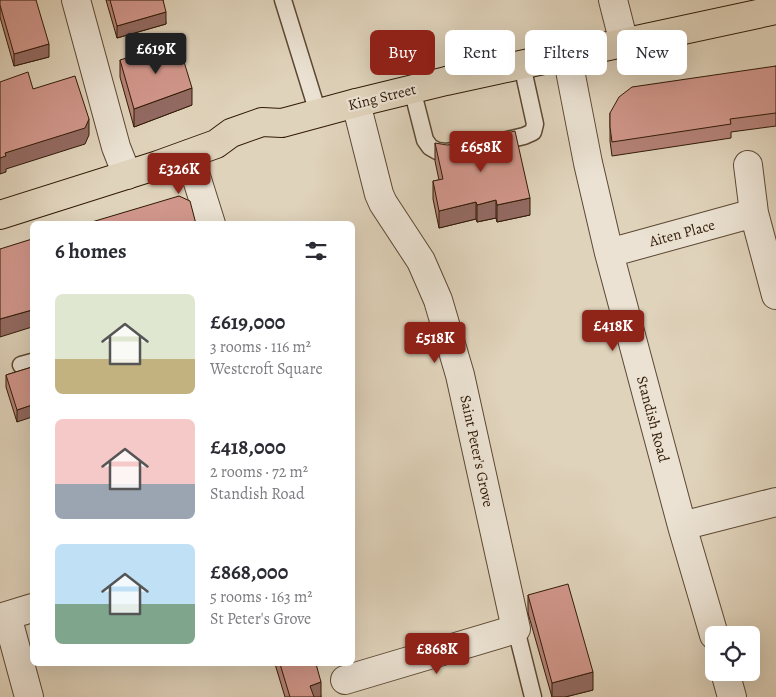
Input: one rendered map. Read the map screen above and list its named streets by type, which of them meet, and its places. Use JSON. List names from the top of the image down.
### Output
{
  "streets": {
    "main road": ["King Street"],
    "street": ["Aiten Place", "Standish Road", "Saint Peter's Grove"]
  },
  "crossings": [
    ["King Street", "Saint Peter's Grove"],
    ["Aiten Place", "Standish Road"]
  ],
  "page": {
    "chip": [
      "Buy",
      "Rent",
      "Filters",
      "New"
    ],
    "price": [
      "£619K",
      "£658K",
      "£326K",
      "£418K",
      "£518K",
      "£868K"
    ],
    "heading": "6 homes",
    "list": [
      {
        "name": "£619,000",
        "note": "3 rooms · 116 m² · Westcroft Square"
      },
      {
        "name": "£418,000",
        "note": "2 rooms · 72 m² · Standish Road"
      },
      {
        "name": "£868,000",
        "note": "5 rooms · 163 m² · St Peter's Grove"
      }
    ]
  }
}
